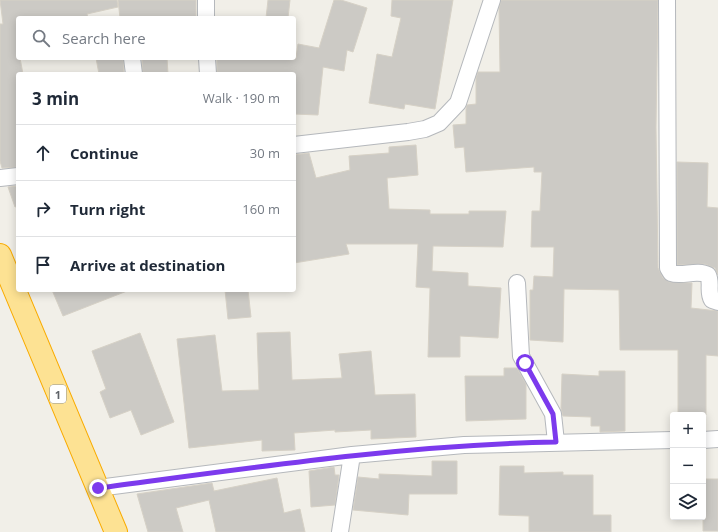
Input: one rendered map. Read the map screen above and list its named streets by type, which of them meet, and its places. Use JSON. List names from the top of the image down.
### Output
{
  "streets": {
    "highway": ["1"]
  },
  "page": {
    "search": "Search here",
    "heading": ["3 min", "Walk · 190 m"],
    "list": [
      ["Continue", "30 m"],
      ["Turn right", "160 m"],
      "Arrive at destination"
    ],
    "map_buttons": ["+", "−"]
  }
}
